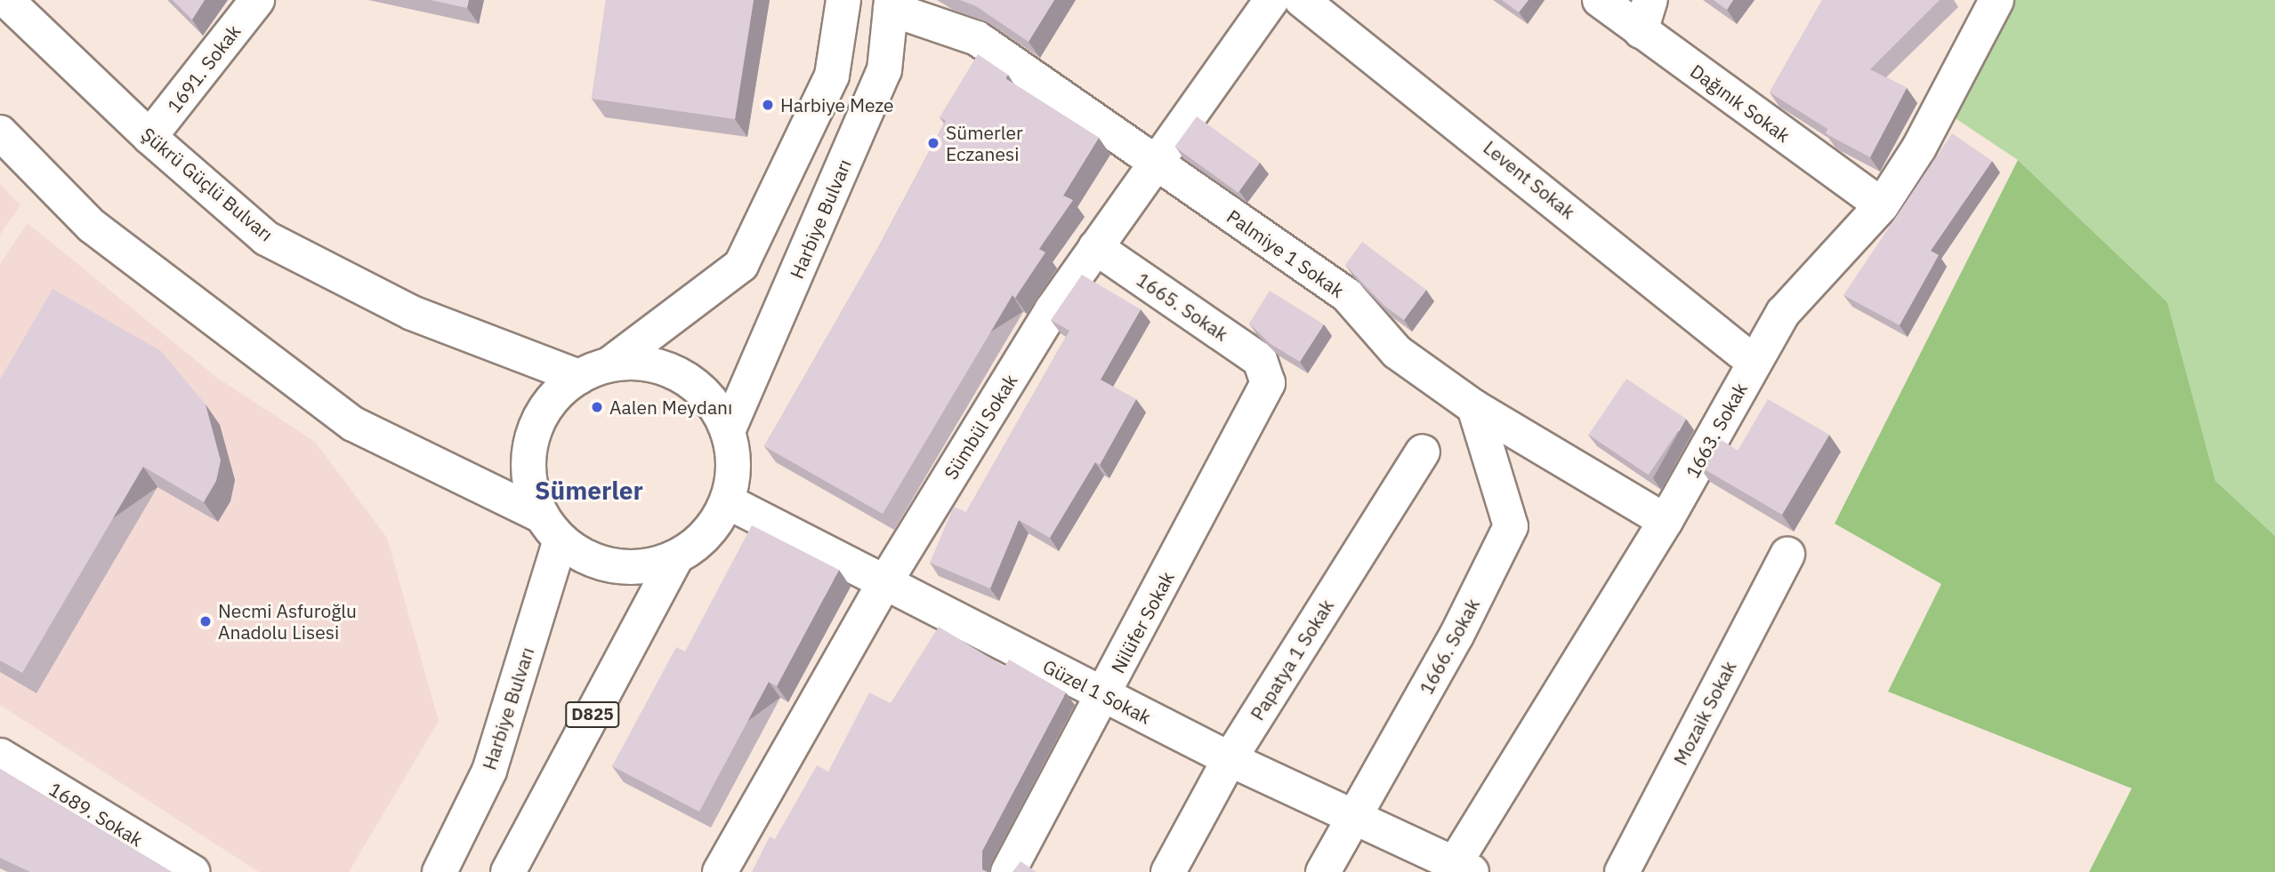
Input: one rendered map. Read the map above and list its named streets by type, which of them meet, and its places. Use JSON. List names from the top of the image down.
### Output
{
  "streets": {
    "street": [
      "1691. Sokak",
      "Dağınık Sokak",
      "Levent Sokak",
      "Şükrü Güçlü Bulvarı",
      "Harbiye Bulvarı",
      "Palmiye 1 Sokak",
      "1665. Sokak",
      "Sümbül Sokak",
      "1663. Sokak",
      "Nilüfer Sokak",
      "1666. Sokak",
      "Papatya 1 Sokak",
      "Güzel 1 Sokak",
      "Mozaik Sokak",
      "D825",
      "1689. Sokak"
    ]
  },
  "crossings": [
    ["1691. Sokak", "Şükrü Güçlü Bulvarı"],
    ["Dağınık Sokak", "1663. Sokak"],
    ["Levent Sokak", "1663. Sokak"],
    ["Şükrü Güçlü Bulvarı", "Harbiye Bulvarı"],
    ["Şükrü Güçlü Bulvarı", "Güzel 1 Sokak"],
    ["Şükrü Güçlü Bulvarı", "D825"],
    ["Harbiye Bulvarı", "Palmiye 1 Sokak"],
    ["Harbiye Bulvarı", "Güzel 1 Sokak"],
    ["Harbiye Bulvarı", "D825"],
    ["Palmiye 1 Sokak", "Sümbül Sokak"],
    ["Palmiye 1 Sokak", "1663. Sokak"],
    ["Palmiye 1 Sokak", "1666. Sokak"],
    ["1665. Sokak", "Sümbül Sokak"],
    ["1665. Sokak", "Nilüfer Sokak"],
    ["Sümbül Sokak", "Güzel 1 Sokak"],
    ["1663. Sokak", "Güzel 1 Sokak"],
    ["Nilüfer Sokak", "Güzel 1 Sokak"],
    ["1666. Sokak", "Güzel 1 Sokak"],
    ["Papatya 1 Sokak", "Güzel 1 Sokak"],
    ["Güzel 1 Sokak", "D825"]
  ],
  "districts": ["Sümerler"],
  "places": [
    "Harbiye Meze",
    "Sümerler Eczanesi",
    "Aalen Meydanı",
    "Necmi Asfuroğlu Anadolu Lisesi"
  ]
}
